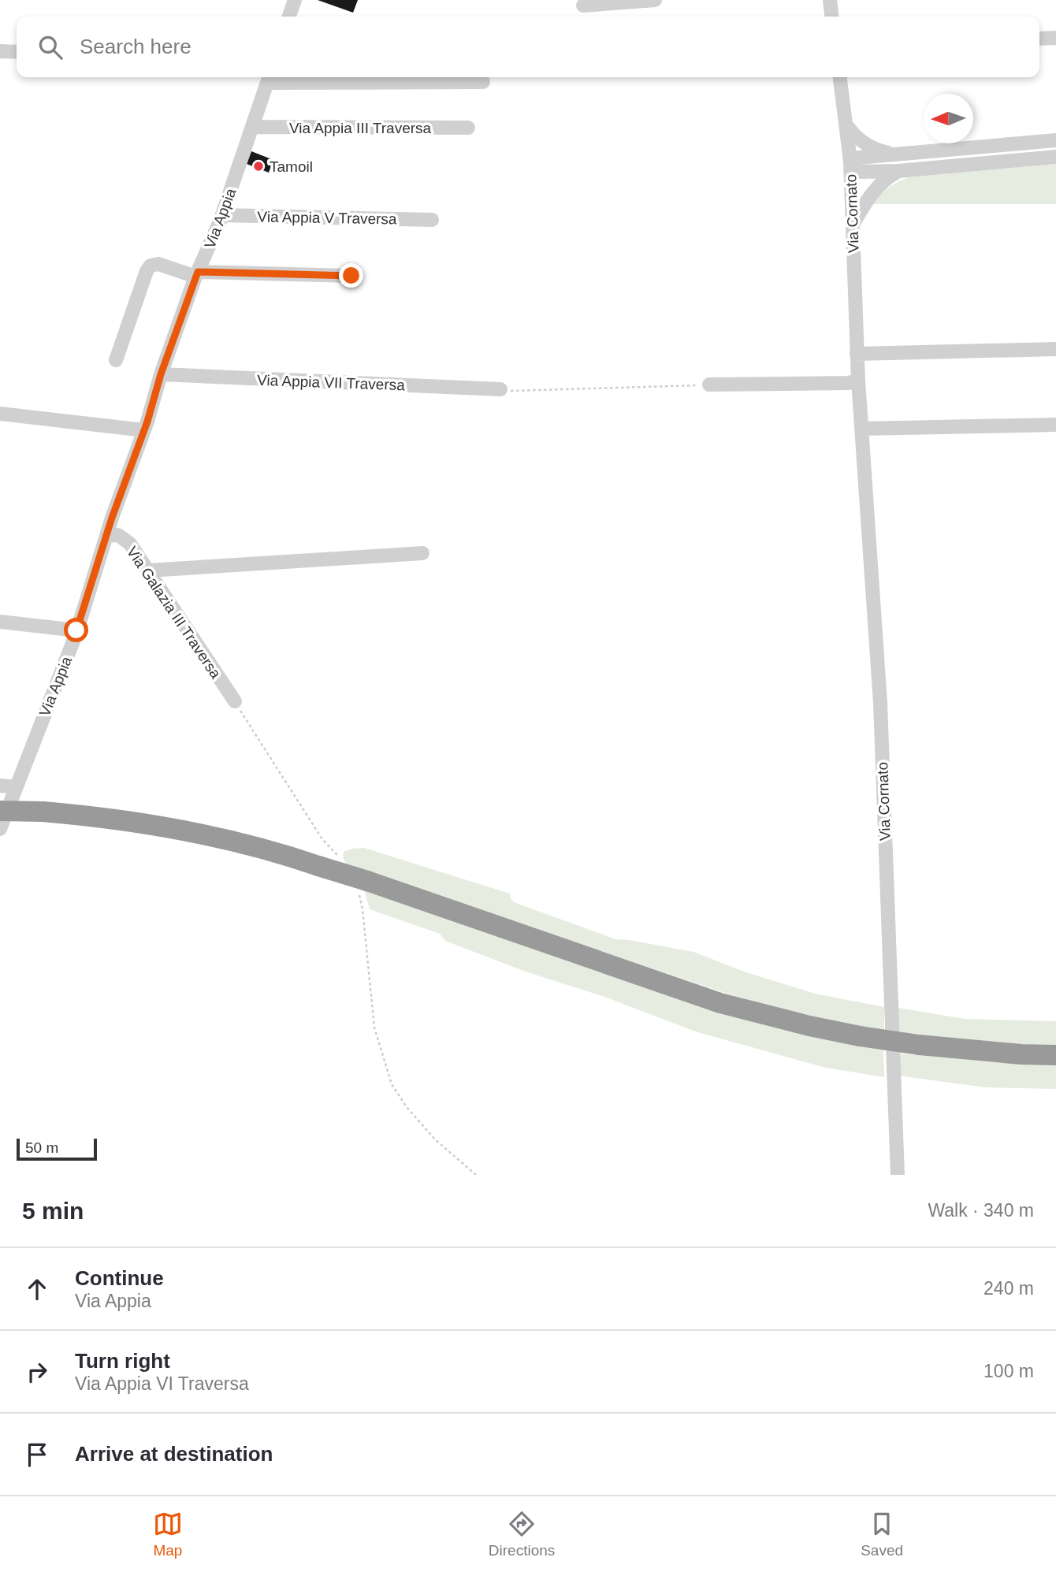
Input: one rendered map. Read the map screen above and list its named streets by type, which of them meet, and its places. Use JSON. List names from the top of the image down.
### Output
{
  "streets": {
    "street": [
      "Via Appia III Traversa",
      "Via Cornato",
      "Via Appia V Traversa",
      "Via Appia",
      "Via Appia VII Traversa",
      "Via Galazia III Traversa"
    ]
  },
  "crossings": [
    ["Via Appia III Traversa", "Via Appia"],
    ["Via Appia V Traversa", "Via Appia"],
    ["Via Appia", "Via Appia VII Traversa"],
    ["Via Appia", "Via Galazia III Traversa"]
  ],
  "places": ["Tamoil"],
  "scale_bar": "50 m",
  "north": "left",
  "page": {
    "search": "Search here",
    "scale": "50 m",
    "heading": ["5 min", "Walk · 340 m"],
    "list": [
      ["Continue", "Via Appia", "240 m"],
      ["Turn right", "Via Appia VI Traversa", "100 m"],
      "Arrive at destination"
    ],
    "nav": ["Map", "Directions", "Saved"]
  }
}
